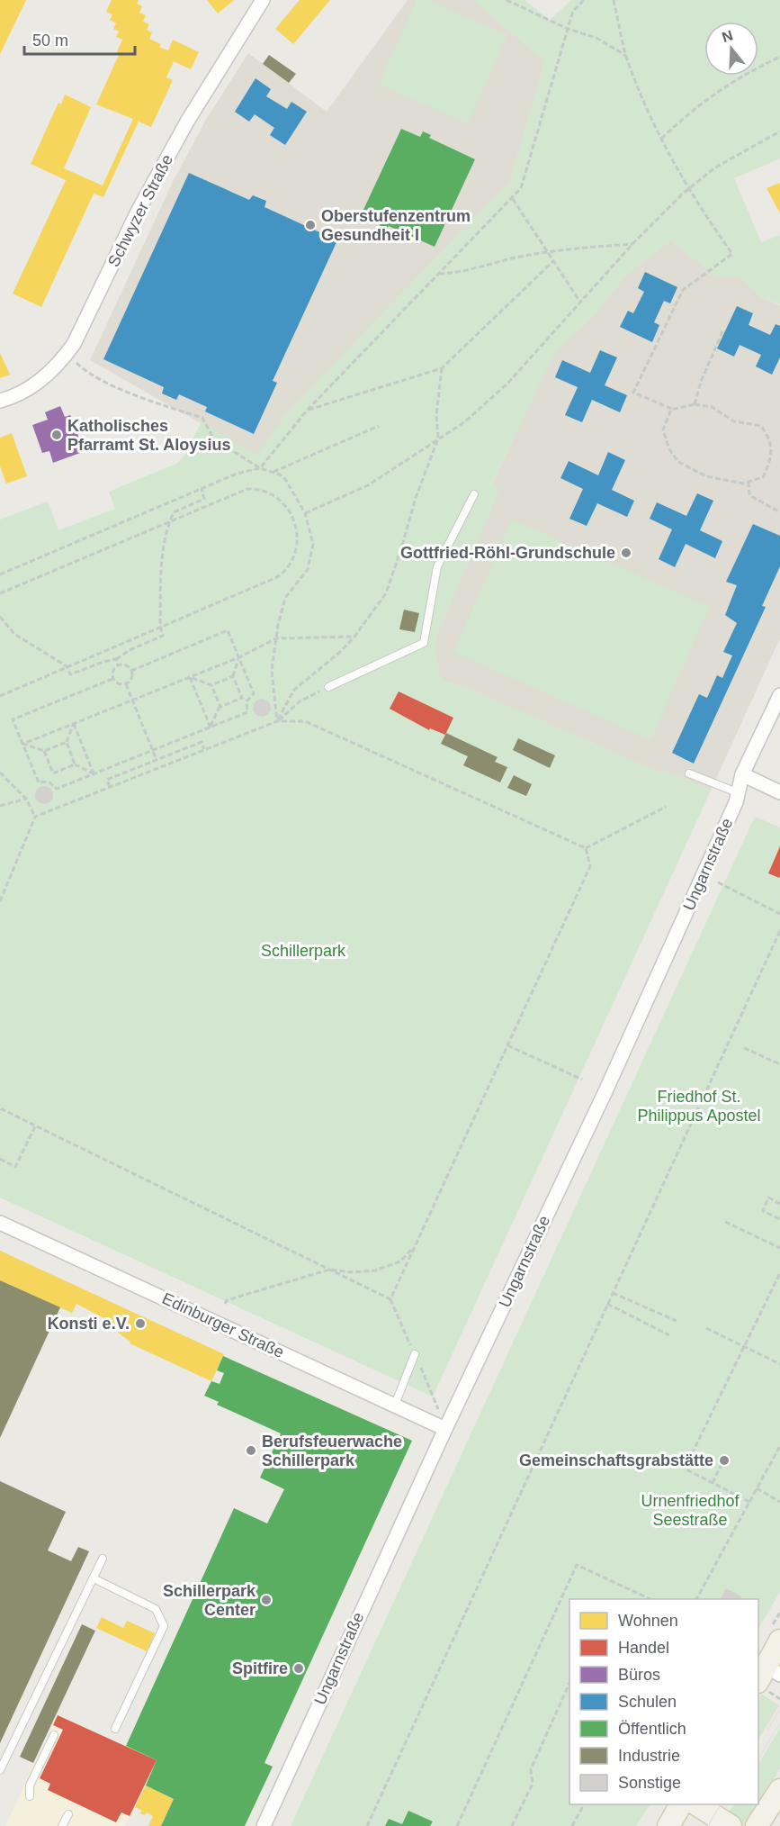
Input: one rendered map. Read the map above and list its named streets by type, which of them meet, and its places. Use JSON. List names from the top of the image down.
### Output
{
  "streets": {
    "street": ["Schwyzer Straße", "Ungarnstraße", "Edinburger Straße"]
  },
  "crossings": [
    ["Ungarnstraße", "Edinburger Straße"]
  ],
  "parks": ["Schillerpark", "Friedhof St. Philippus Apostel", "Urnenfriedhof Seestraße"],
  "places": [
    "Oberstufenzentrum Gesundheit I",
    "Katholisches Pfarramt St. Aloysius",
    "Gottfried-Röhl-Grundschule",
    "Konsti e.V.",
    "Berufsfeuerwache Schillerpark",
    "Gemeinschaftsgrabstätte",
    "Schillerpark Center",
    "Spitfire"
  ],
  "legend": [
    "Wohnen",
    "Handel",
    "Büros",
    "Schulen",
    "Öffentlich",
    "Industrie",
    "Sonstige"
  ],
  "scale_bar": "50 m",
  "north": "top"
}
